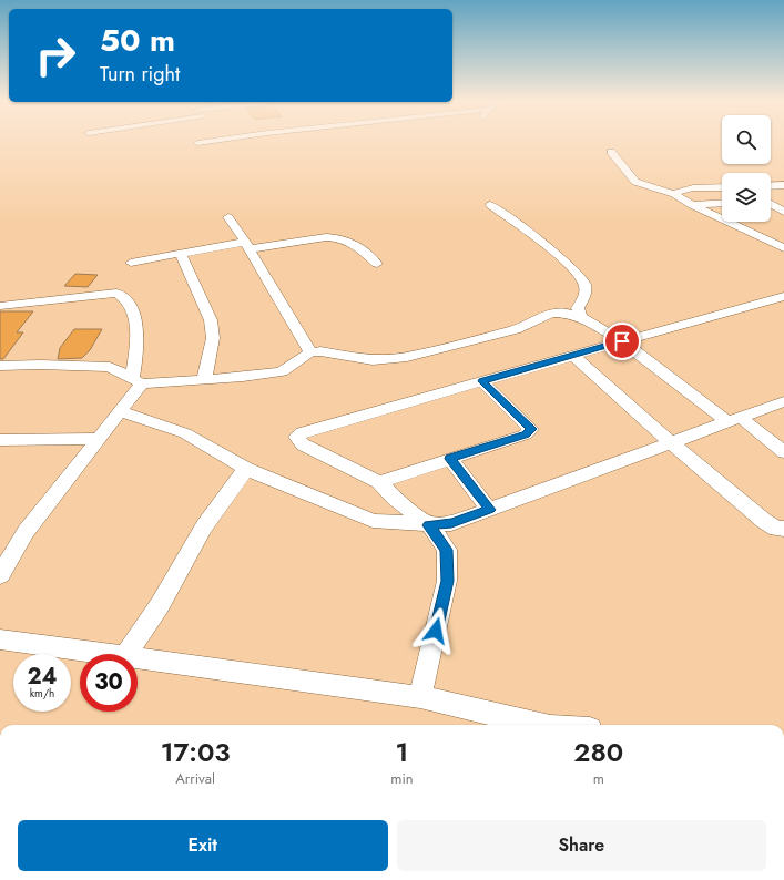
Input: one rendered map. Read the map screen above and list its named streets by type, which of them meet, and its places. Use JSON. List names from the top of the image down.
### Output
{
  "page": {
    "turn": ["50 m", "Turn right"],
    "speed": "24 km/h",
    "limit": "30",
    "eta": [
      "17:03",
      "Arrival",
      "1",
      "min",
      "280",
      "m"
    ],
    "buttons": ["Exit", "Share"]
  }
}
